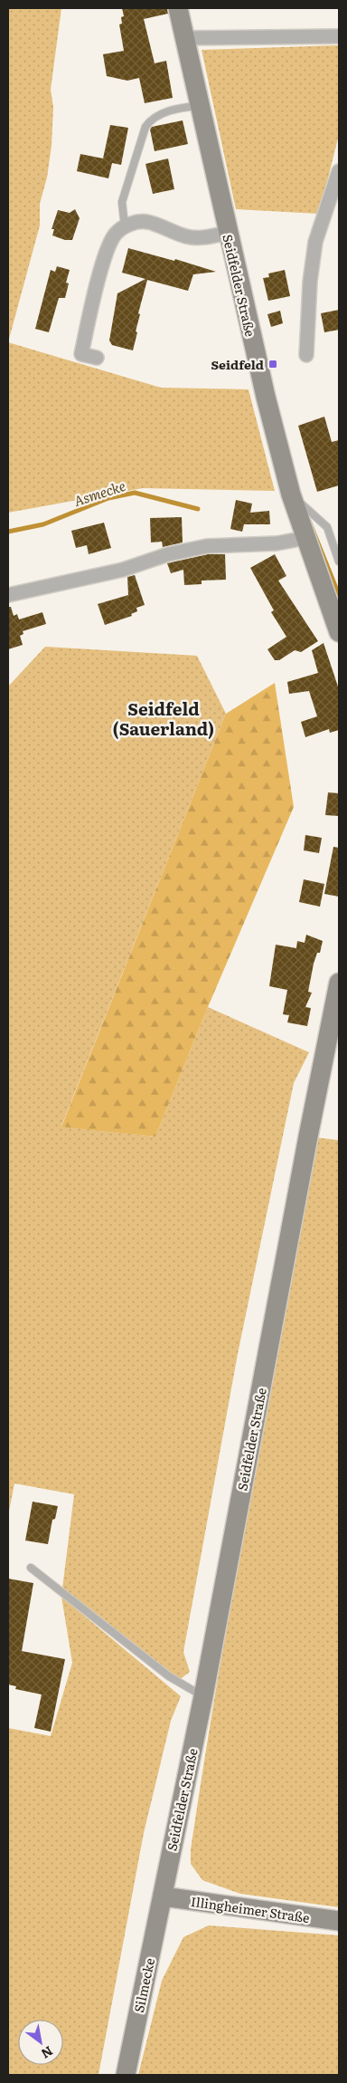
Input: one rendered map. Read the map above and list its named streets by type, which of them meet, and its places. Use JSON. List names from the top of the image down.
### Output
{
  "streets": {
    "main road": ["Seidfelder Straße", "Illingheimer Straße", "Silmecke"]
  },
  "crossings": [
    ["Seidfelder Straße", "Illingheimer Straße"],
    ["Seidfelder Straße", "Silmecke"],
    ["Illingheimer Straße", "Silmecke"]
  ],
  "districts": ["Seidfeld (Sauerland)"],
  "water": ["Asmecke"],
  "places": {
    "transit": ["Seidfeld"]
  },
  "north": "bottom right"
}
